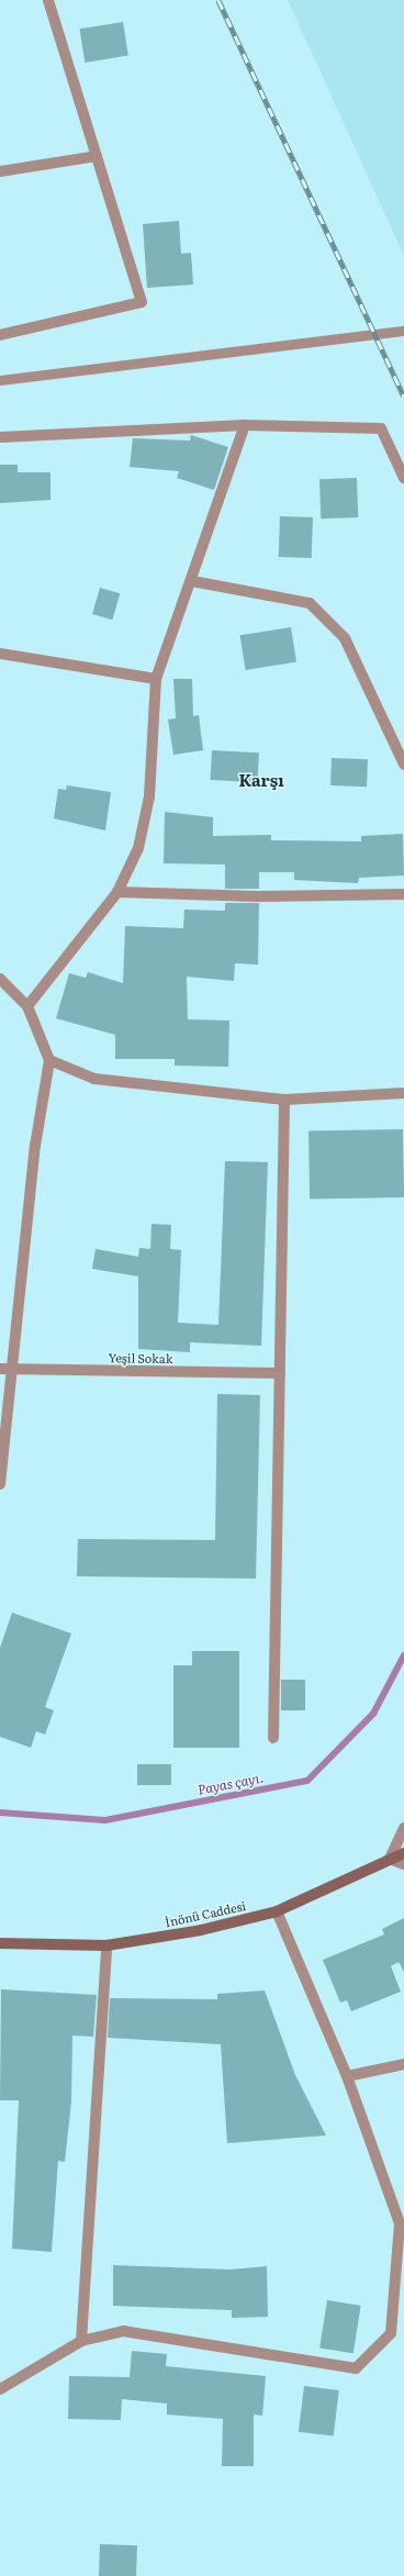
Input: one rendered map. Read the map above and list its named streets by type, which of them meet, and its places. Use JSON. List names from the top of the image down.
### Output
{
  "streets": {
    "main road": ["İnönü Caddesi"],
    "street": ["Yeşil Sokak"]
  },
  "districts": ["Karşı"],
  "water": ["Payas çayı."]
}
